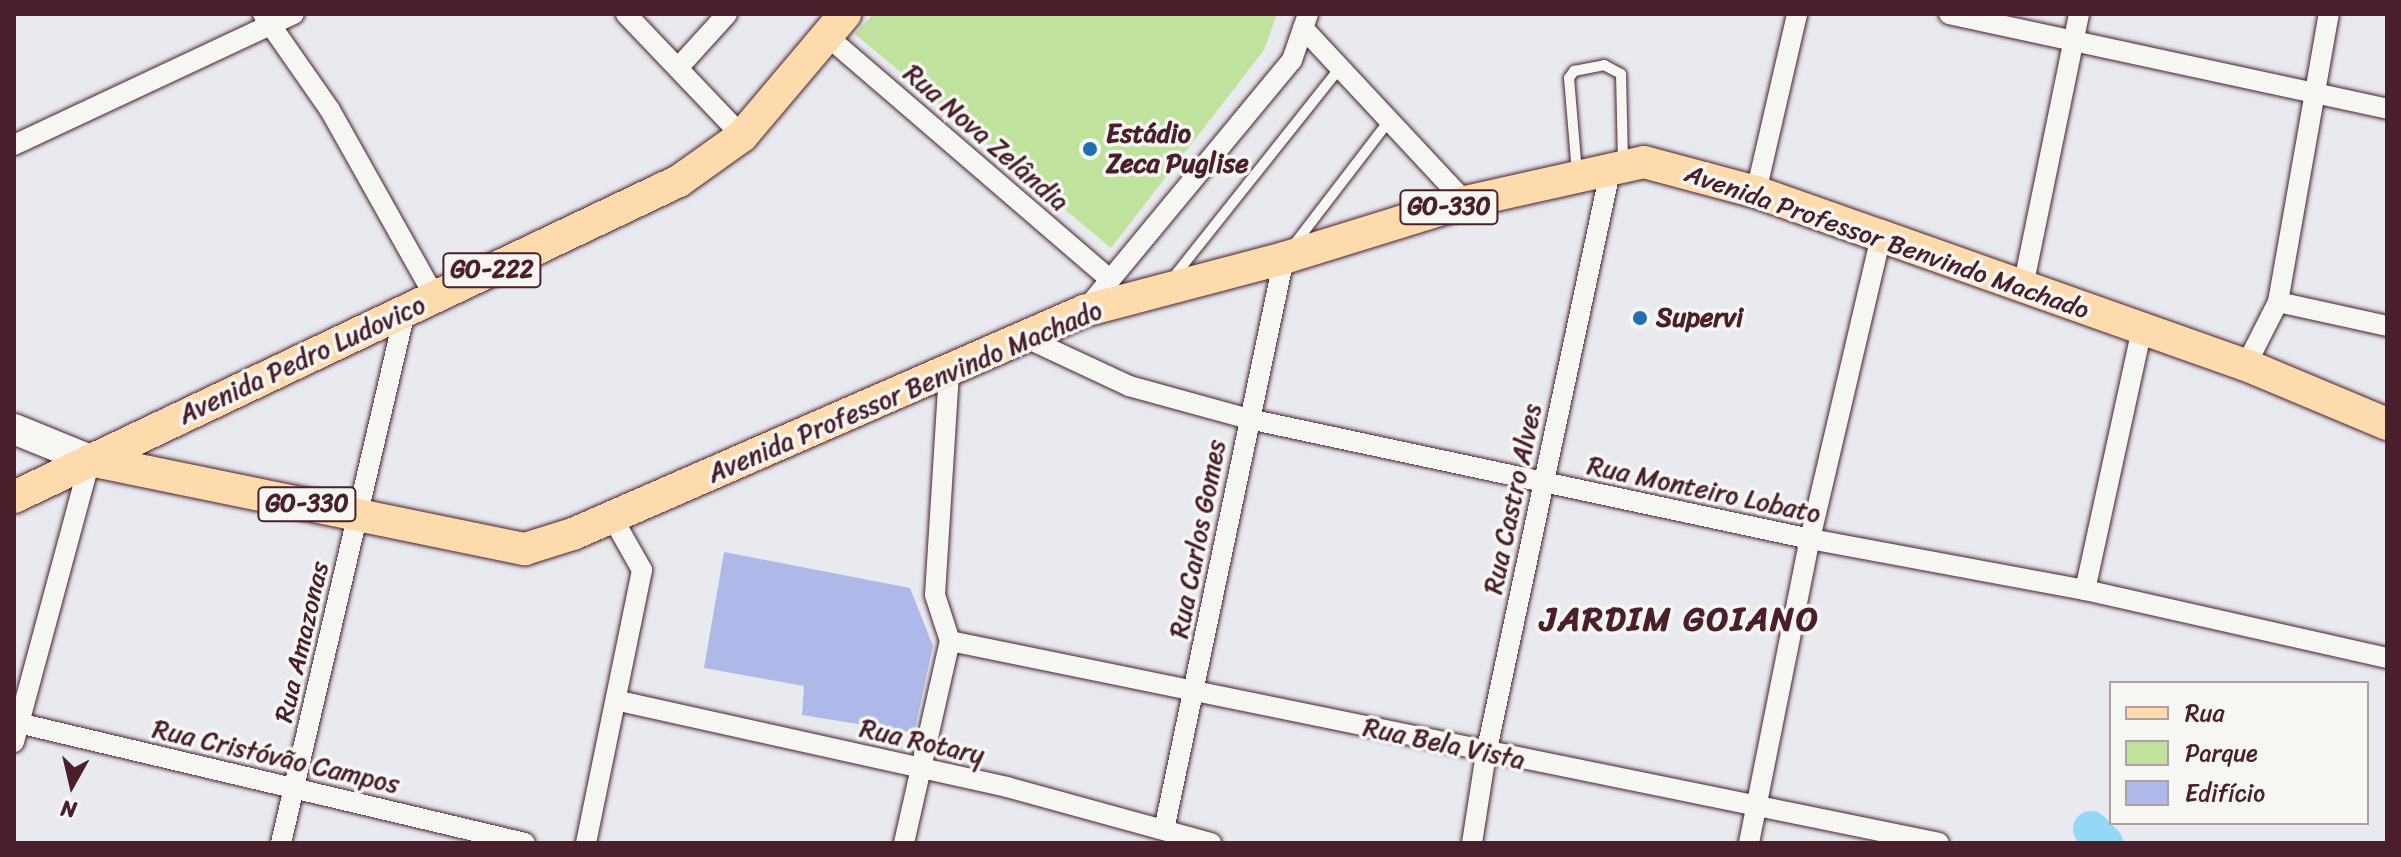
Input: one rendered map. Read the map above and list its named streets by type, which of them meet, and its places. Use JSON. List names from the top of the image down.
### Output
{
  "streets": {
    "main road": [
      "GO-330",
      "Avenida Professor Benvindo Machado",
      "GO-222",
      "Avenida Pedro Ludovico"
    ],
    "street": [
      "Rua Nova Zelândia",
      "Rua Monteiro Lobato",
      "Rua Castro Alves",
      "Rua Carlos Gomes",
      "Rua Amazonas",
      "Rua Rotary",
      "Rua Bela Vista",
      "Rua Cristóvão Campos"
    ]
  },
  "crossings": [
    ["Rua Nova Zelândia", "Avenida Pedro Ludovico"],
    ["GO-330", "Avenida Professor Benvindo Machado"],
    ["GO-330", "Avenida Pedro Ludovico"],
    ["GO-330", "Rua Amazonas"],
    ["Avenida Professor Benvindo Machado", "Rua Monteiro Lobato"],
    ["Avenida Professor Benvindo Machado", "Rua Castro Alves"],
    ["Avenida Professor Benvindo Machado", "Rua Carlos Gomes"],
    ["Avenida Professor Benvindo Machado", "Rua Amazonas"],
    ["Avenida Pedro Ludovico", "Rua Amazonas"],
    ["Rua Monteiro Lobato", "Rua Castro Alves"],
    ["Rua Monteiro Lobato", "Rua Carlos Gomes"],
    ["Rua Castro Alves", "Rua Bela Vista"],
    ["Rua Carlos Gomes", "Rua Rotary"],
    ["Rua Carlos Gomes", "Rua Bela Vista"],
    ["Rua Amazonas", "Rua Cristóvão Campos"]
  ],
  "districts": ["JARDIM GOIANO"],
  "places": ["Estádio Zeca Puglise", "Supervi"],
  "legend": ["Rua", "Parque", "Edifício"],
  "north": "bottom"
}
